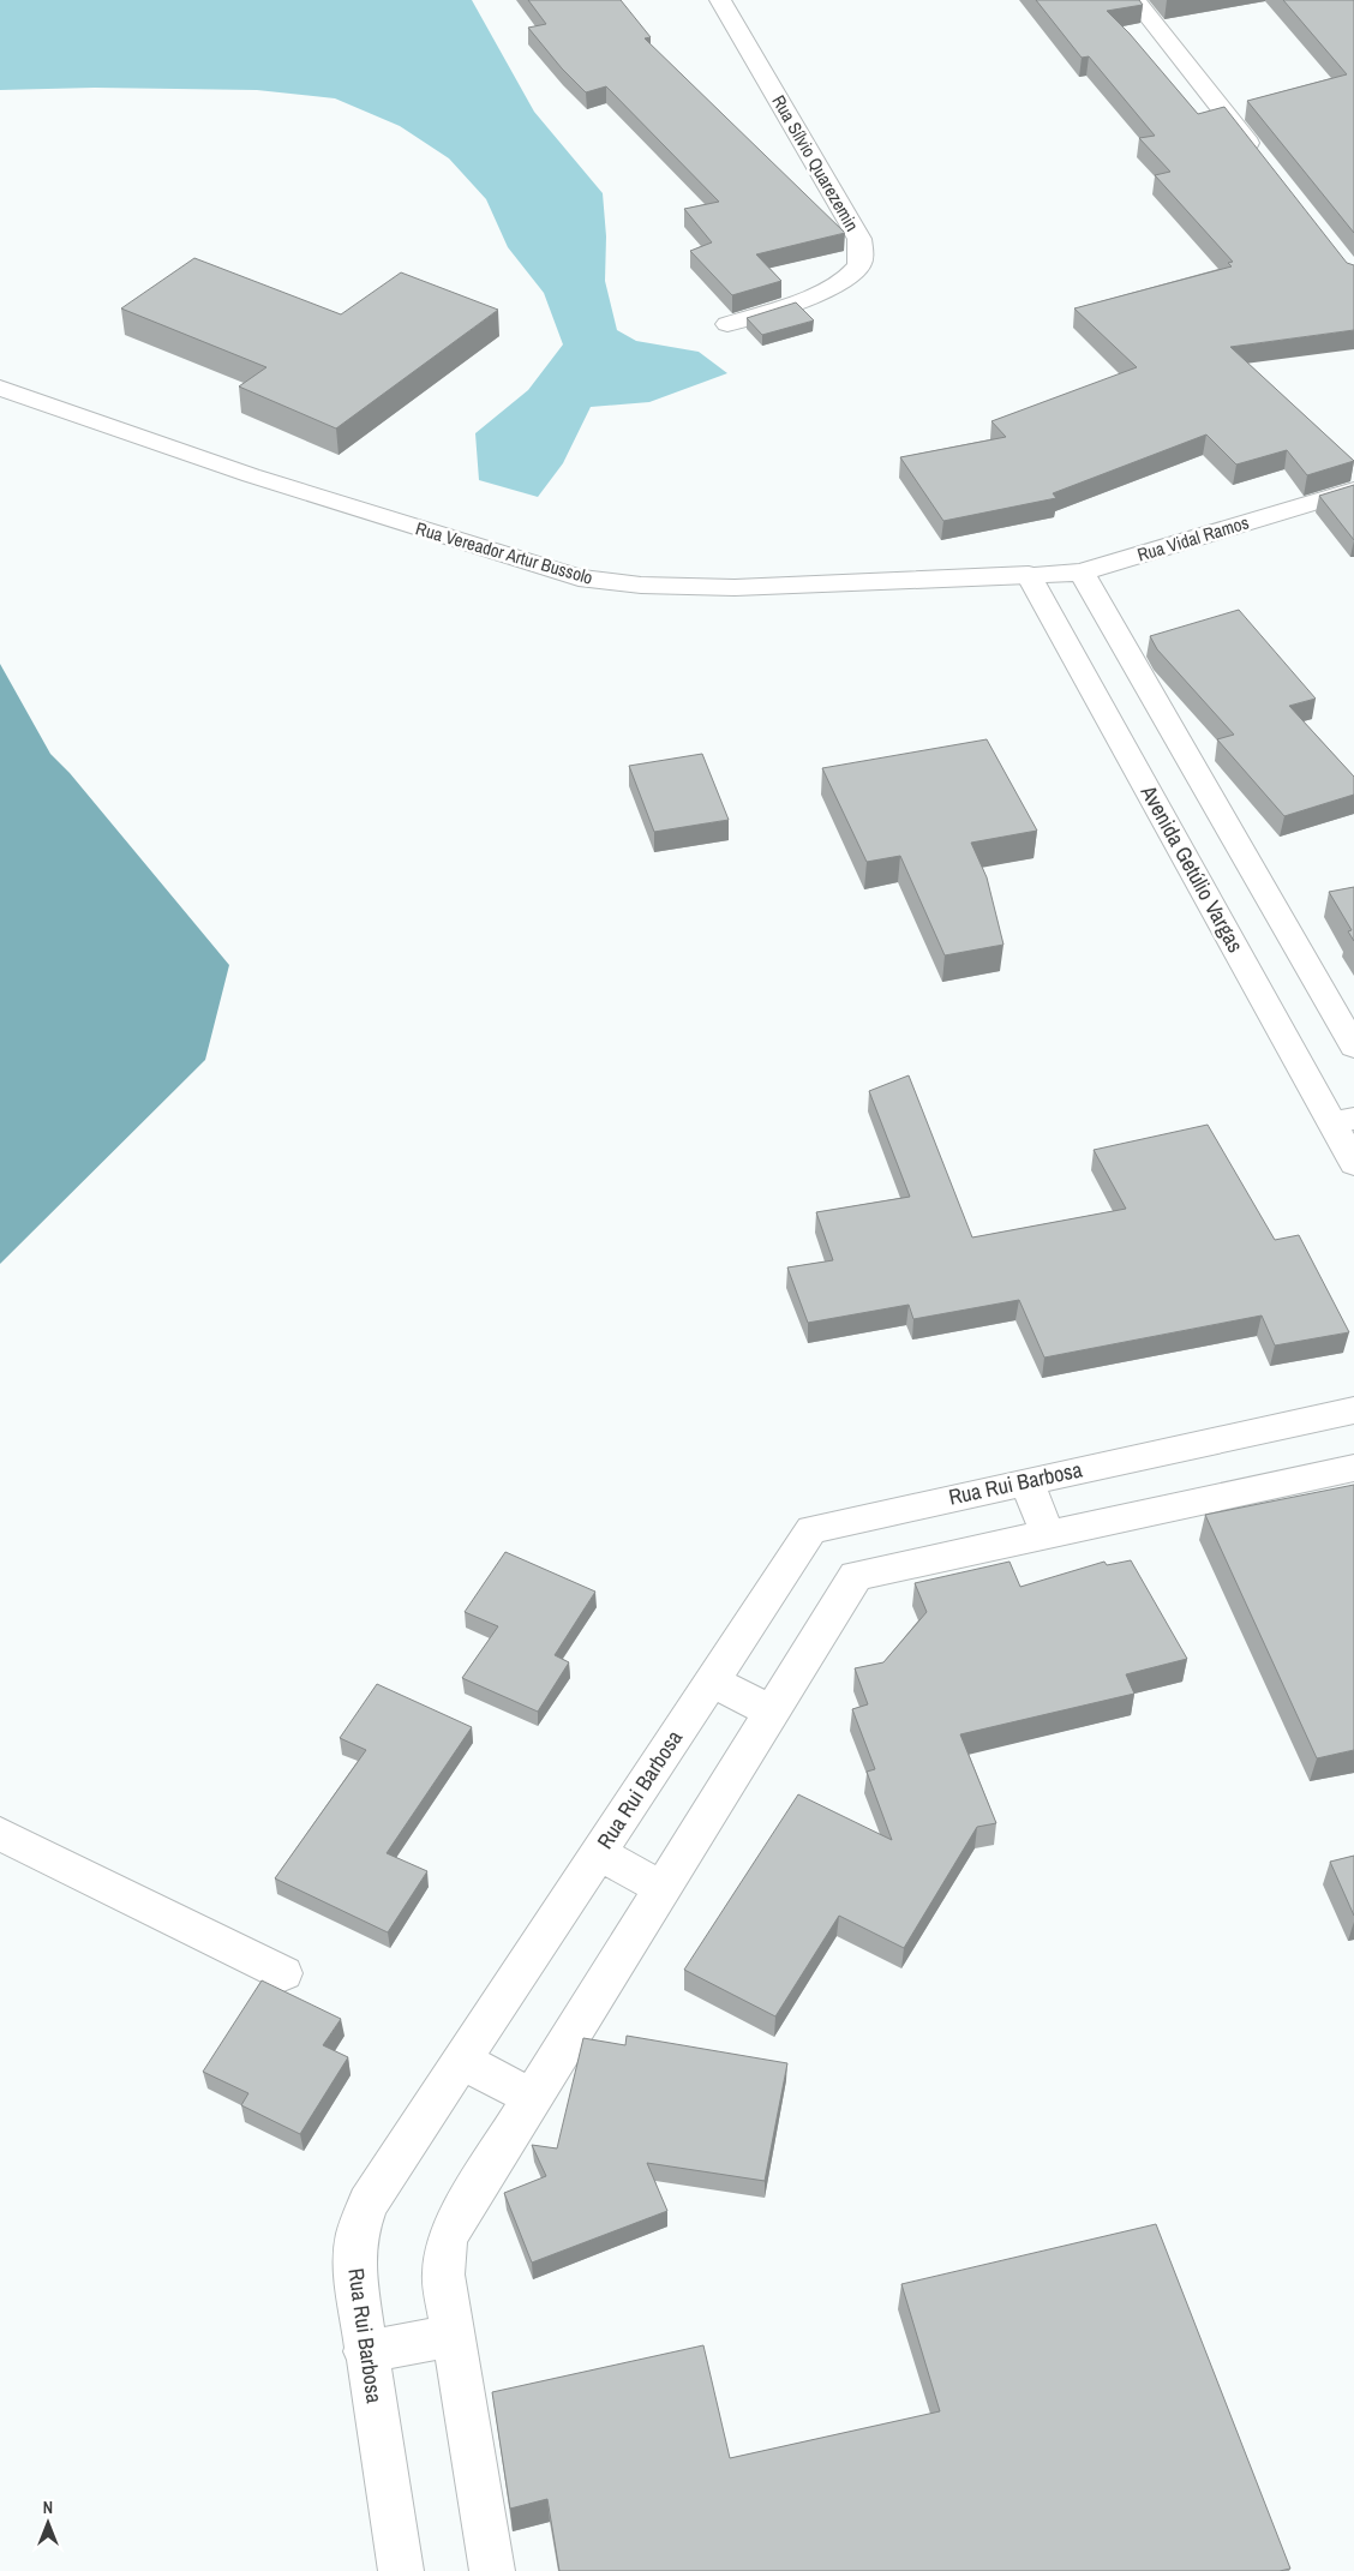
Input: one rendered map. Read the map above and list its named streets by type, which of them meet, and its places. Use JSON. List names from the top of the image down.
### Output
{
  "streets": {
    "street": [
      "Rua Sílvio Quarezemin",
      "Rua Vidal Ramos",
      "Rua Vereador Artur Bussolo",
      "Avenida Getúlio Vargas",
      "Rua Rui Barbosa"
    ]
  },
  "crossings": [
    ["Rua Vidal Ramos", "Rua Vereador Artur Bussolo"],
    ["Rua Vidal Ramos", "Avenida Getúlio Vargas"],
    ["Rua Vereador Artur Bussolo", "Avenida Getúlio Vargas"]
  ],
  "north": "top"
}
